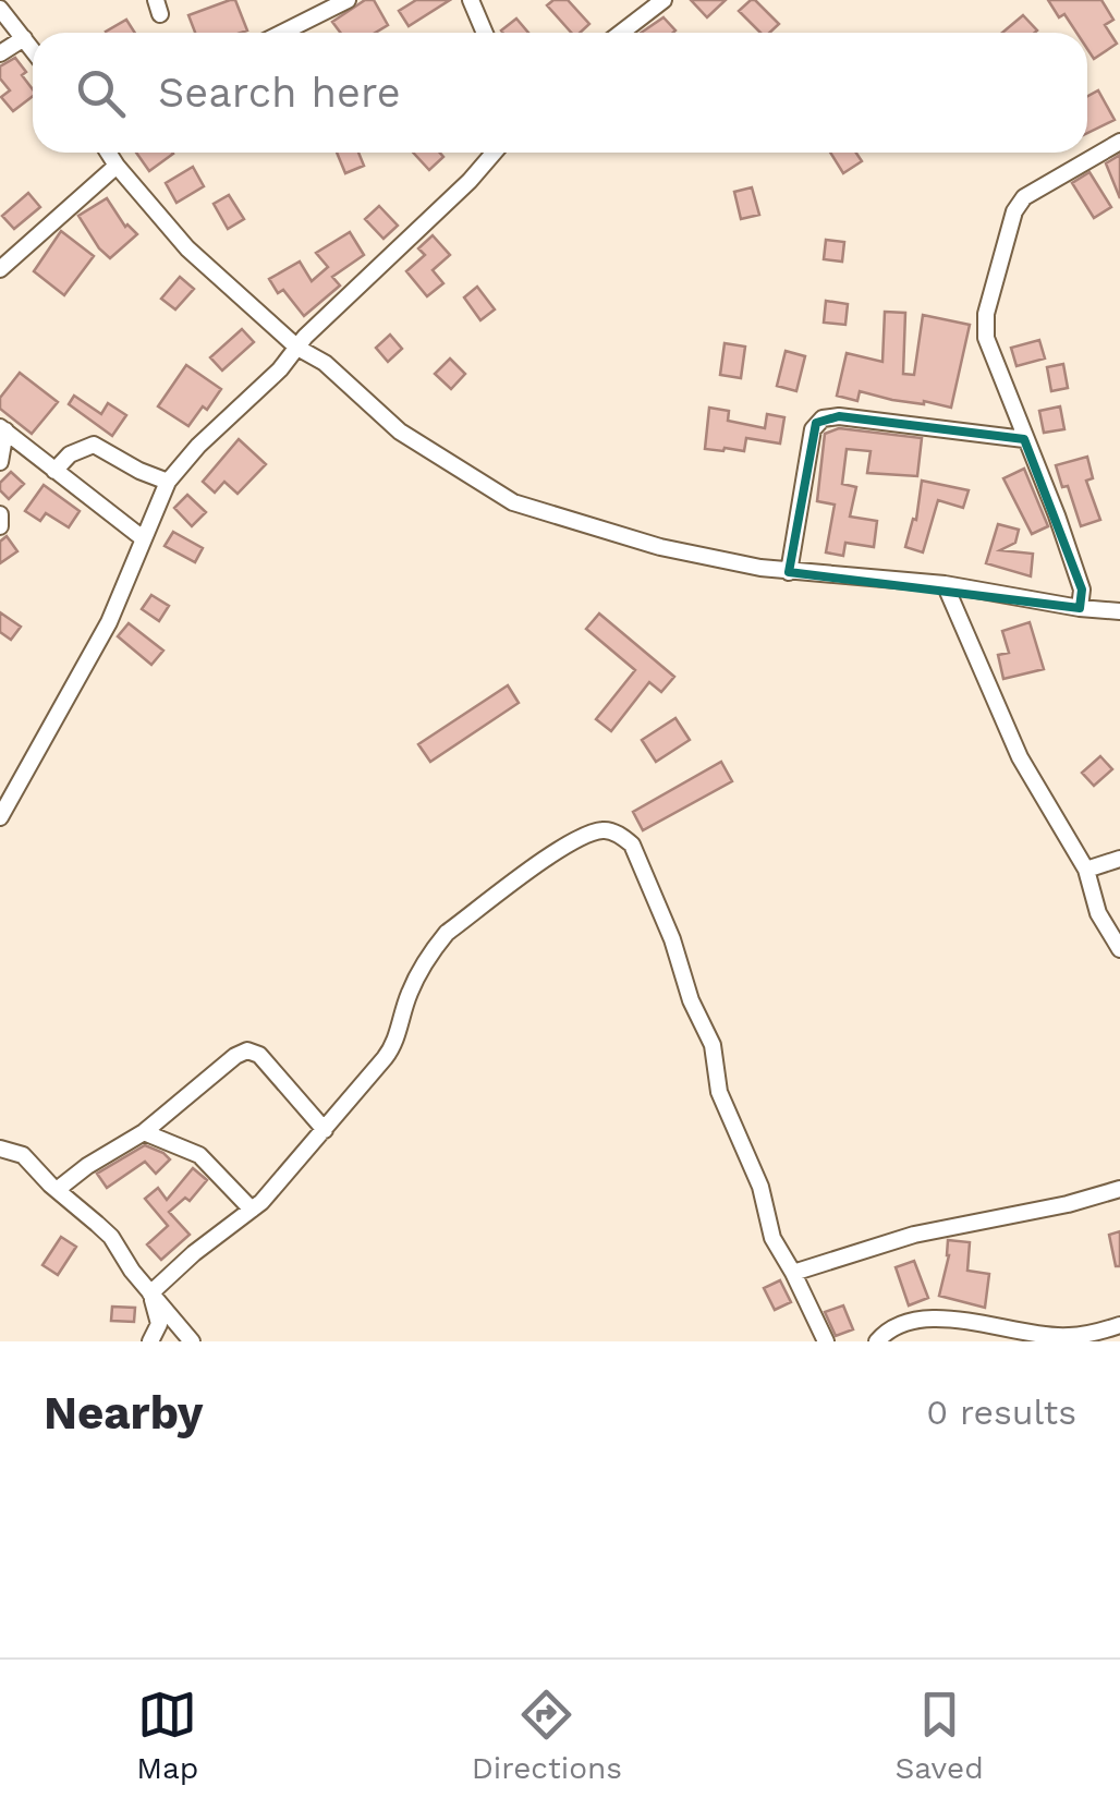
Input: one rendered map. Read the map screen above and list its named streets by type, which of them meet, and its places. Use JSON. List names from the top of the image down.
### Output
{
  "page": {
    "search": "Search here",
    "heading": ["Nearby", "0 results"],
    "nav": ["Map", "Directions", "Saved"]
  }
}
